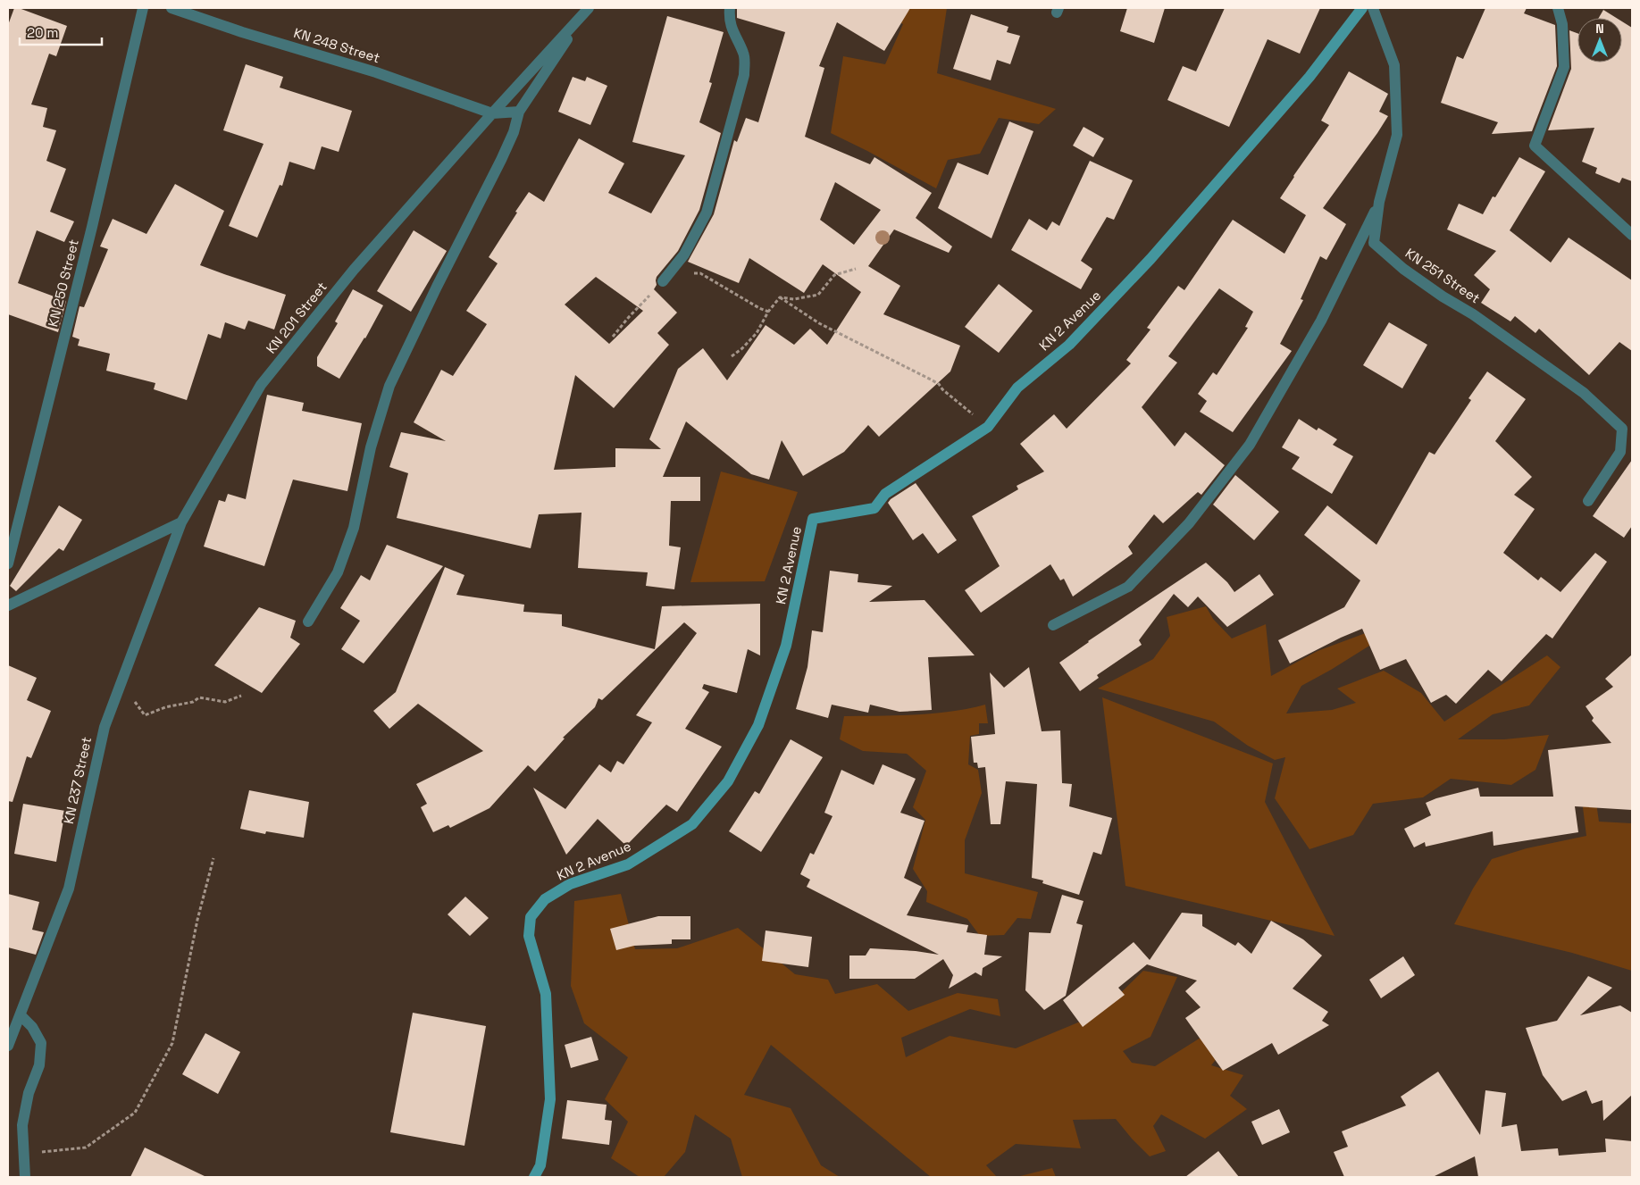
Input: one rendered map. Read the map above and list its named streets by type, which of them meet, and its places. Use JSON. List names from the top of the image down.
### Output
{
  "streets": {
    "main road": ["KN 2 Avenue"],
    "street": [
      "KN 248 Street",
      "KN 251 Street",
      "KN 250 Street",
      "KN 201 Street",
      "KN 237 Street"
    ]
  },
  "crossings": [
    ["KN 248 Street", "KN 201 Street"],
    ["KN 201 Street", "KN 237 Street"]
  ],
  "scale_bar": "20 m",
  "north": "top"
}
